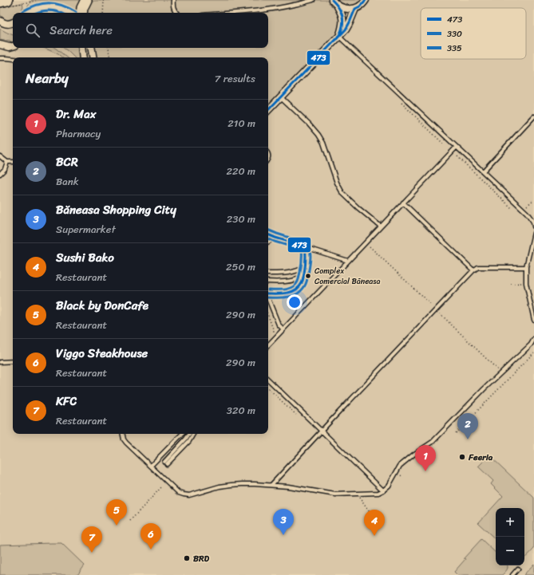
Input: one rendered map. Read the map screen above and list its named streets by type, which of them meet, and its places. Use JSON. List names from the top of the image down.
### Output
{
  "places": ["Complex Comercial Băneasa", "Feeria", "BRD"],
  "lines": ["transit line 473", "transit line 335", "transit line 330"],
  "legend": ["473", "330", "335"],
  "page": {
    "search": "Search here",
    "heading": ["Nearby", "7 results"],
    "list": [
      {
        "mark": "1",
        "name": "Dr. Max",
        "note": "Pharmacy",
        "value": "210 m"
      },
      {
        "mark": "2",
        "name": "BCR",
        "note": "Bank",
        "value": "220 m"
      },
      {
        "mark": "3",
        "name": "Băneasa Shopping City",
        "note": "Supermarket",
        "value": "230 m"
      },
      {
        "mark": "4",
        "name": "Sushi Bako",
        "note": "Restaurant",
        "value": "250 m"
      },
      {
        "mark": "5",
        "name": "Black by DonCafe",
        "note": "Restaurant",
        "value": "290 m"
      },
      {
        "mark": "6",
        "name": "Viggo Steakhouse",
        "note": "Restaurant",
        "value": "290 m"
      },
      {
        "mark": "7",
        "name": "KFC",
        "note": "Restaurant",
        "value": "320 m"
      }
    ],
    "pins": [
      "2",
      "1",
      "5",
      "3",
      "4",
      "6",
      "7"
    ],
    "map_buttons": ["+", "−"]
  }
}
